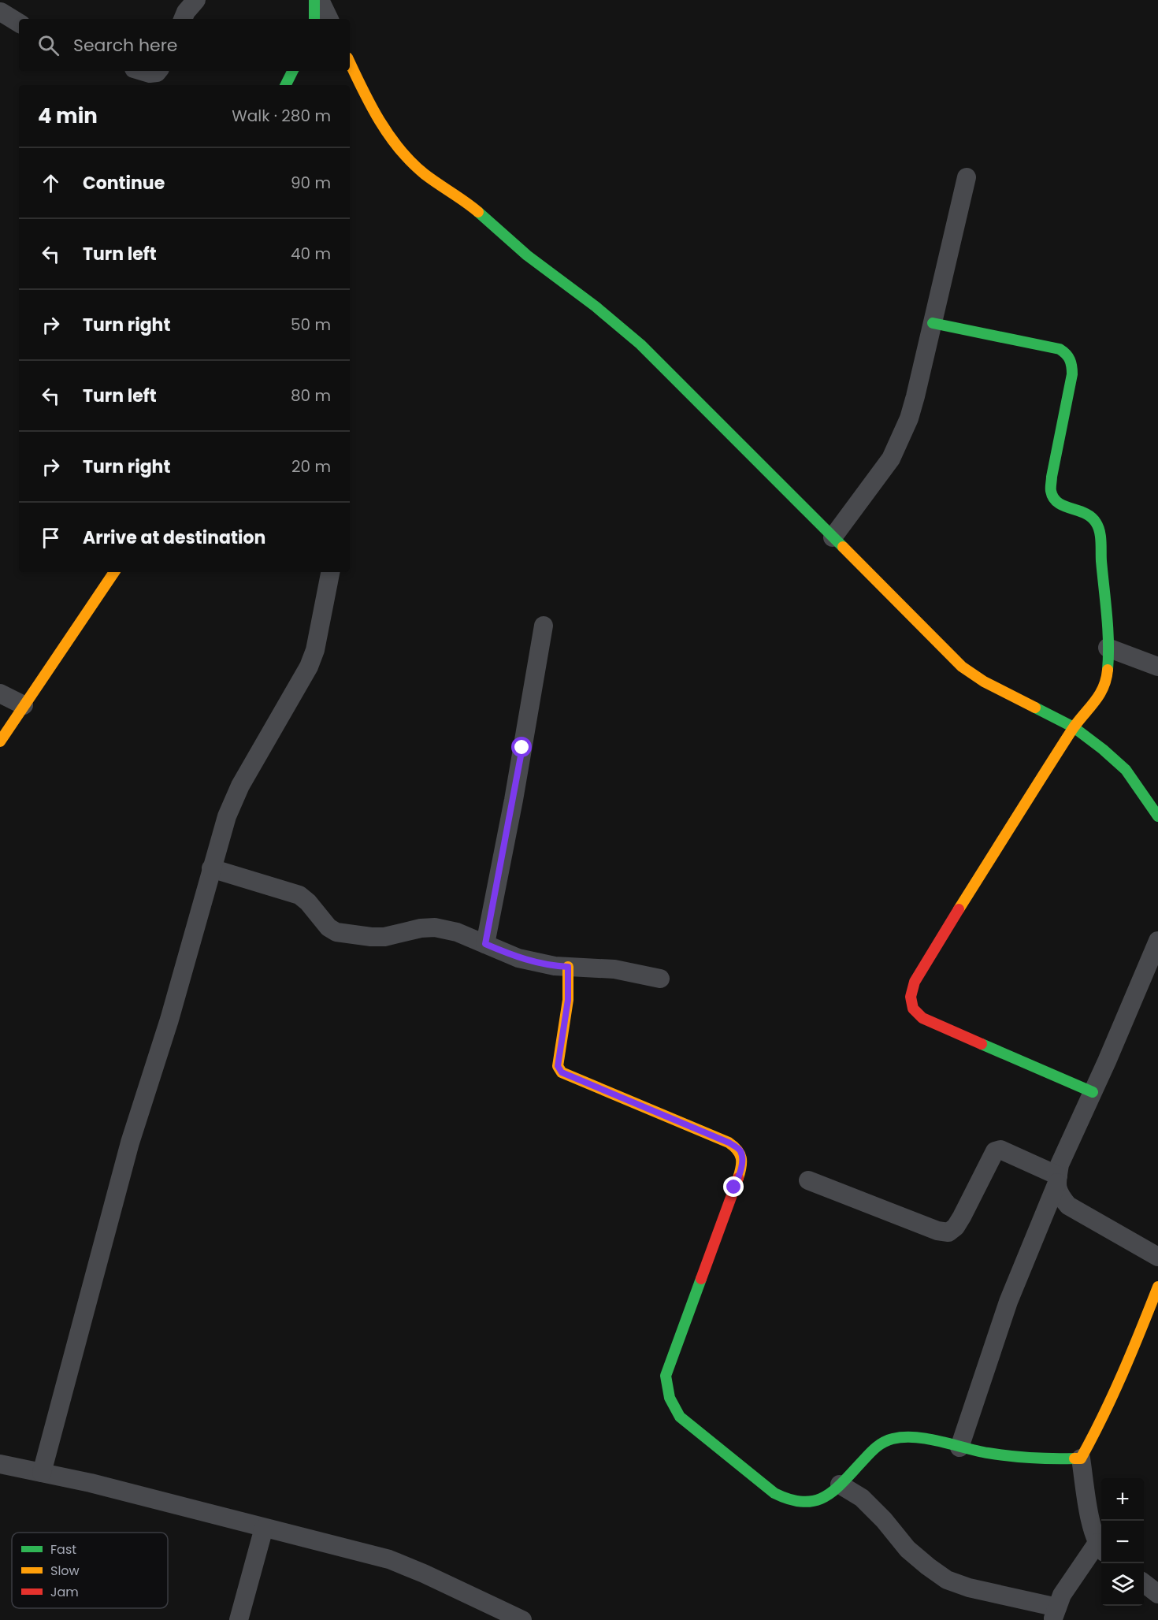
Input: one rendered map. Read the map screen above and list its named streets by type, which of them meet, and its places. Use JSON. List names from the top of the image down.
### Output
{
  "legend": ["Fast", "Slow", "Jam"],
  "page": {
    "search": "Search here",
    "heading": ["4 min", "Walk · 280 m"],
    "list": [
      ["Continue", "90 m"],
      ["Turn left", "40 m"],
      ["Turn right", "50 m"],
      ["Turn left", "80 m"],
      ["Turn right", "20 m"],
      "Arrive at destination"
    ],
    "map_buttons": ["+", "−"]
  }
}
